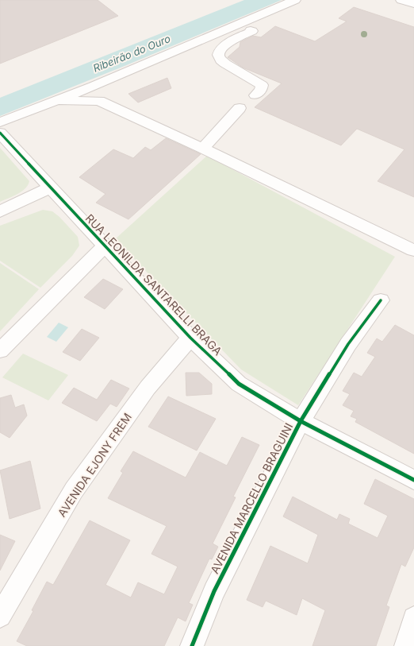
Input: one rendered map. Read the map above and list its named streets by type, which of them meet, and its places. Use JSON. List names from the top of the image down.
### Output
{
  "streets": {
    "street": ["RUA LEONILDA SANTARELLI BRAGA", "AVENIDA EJONY FREM", "AVENIDA MARCELLO BRAGUINI"]
  },
  "crossings": [
    ["RUA LEONILDA SANTARELLI BRAGA", "AVENIDA EJONY FREM"],
    ["RUA LEONILDA SANTARELLI BRAGA", "AVENIDA MARCELLO BRAGUINI"]
  ],
  "water": ["Ribeirão do Ouro"]
}
